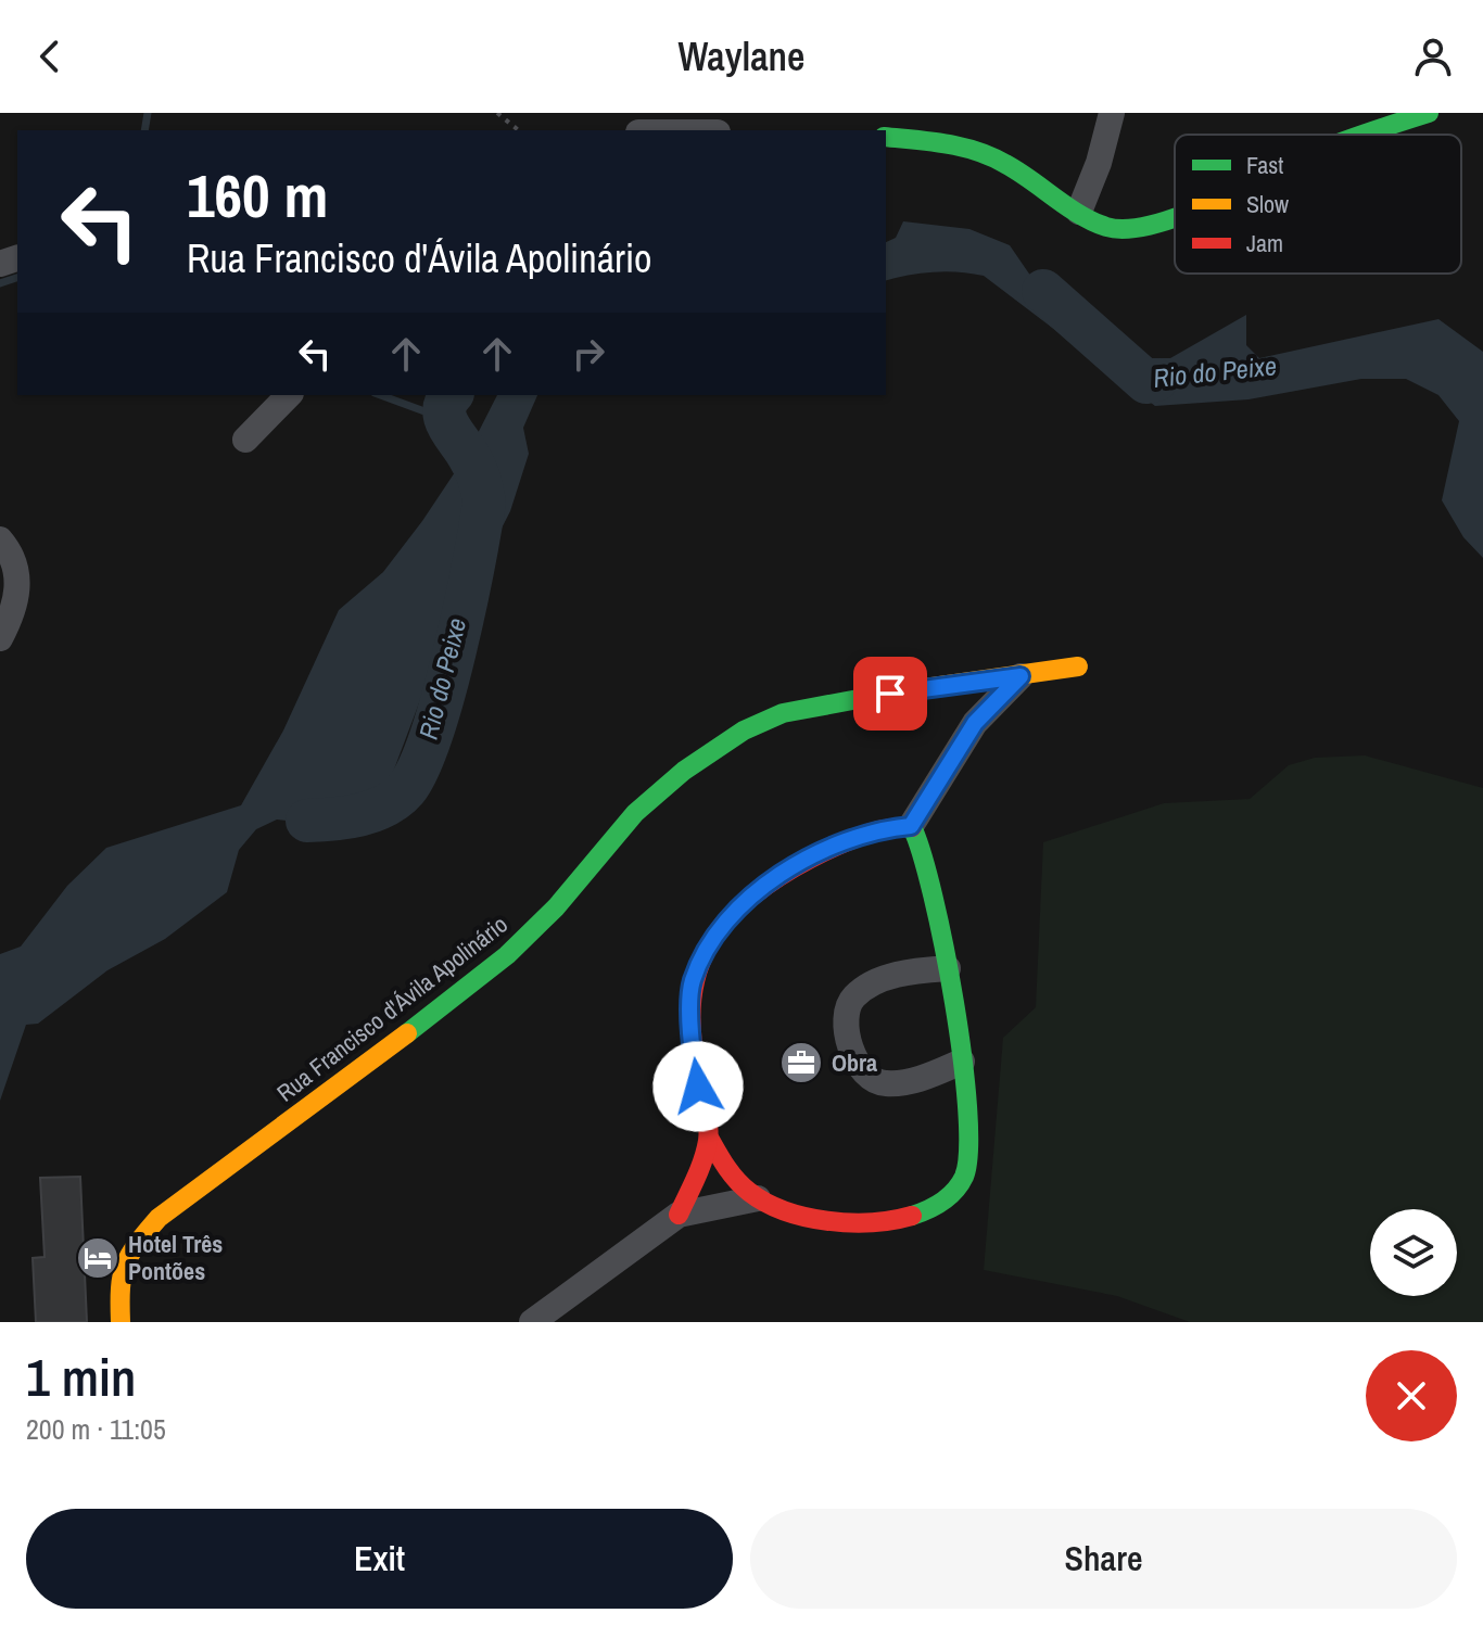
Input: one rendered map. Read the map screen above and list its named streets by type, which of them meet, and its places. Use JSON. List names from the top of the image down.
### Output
{
  "streets": {
    "street": ["Rua Francisco d'Ávila Apolinário"]
  },
  "water": ["Rio do Peixe"],
  "places": {
    "office": ["Obra"],
    "hotel": ["Hotel Três Pontões"]
  },
  "legend": ["Fast", "Slow", "Jam"],
  "page": {
    "header": "Waylane",
    "turn": ["160 m", "Rua Francisco d'Ávila Apolinário"],
    "heading": ["1 min", "200 m · 11:05"],
    "buttons": ["Exit", "Share"]
  }
}
